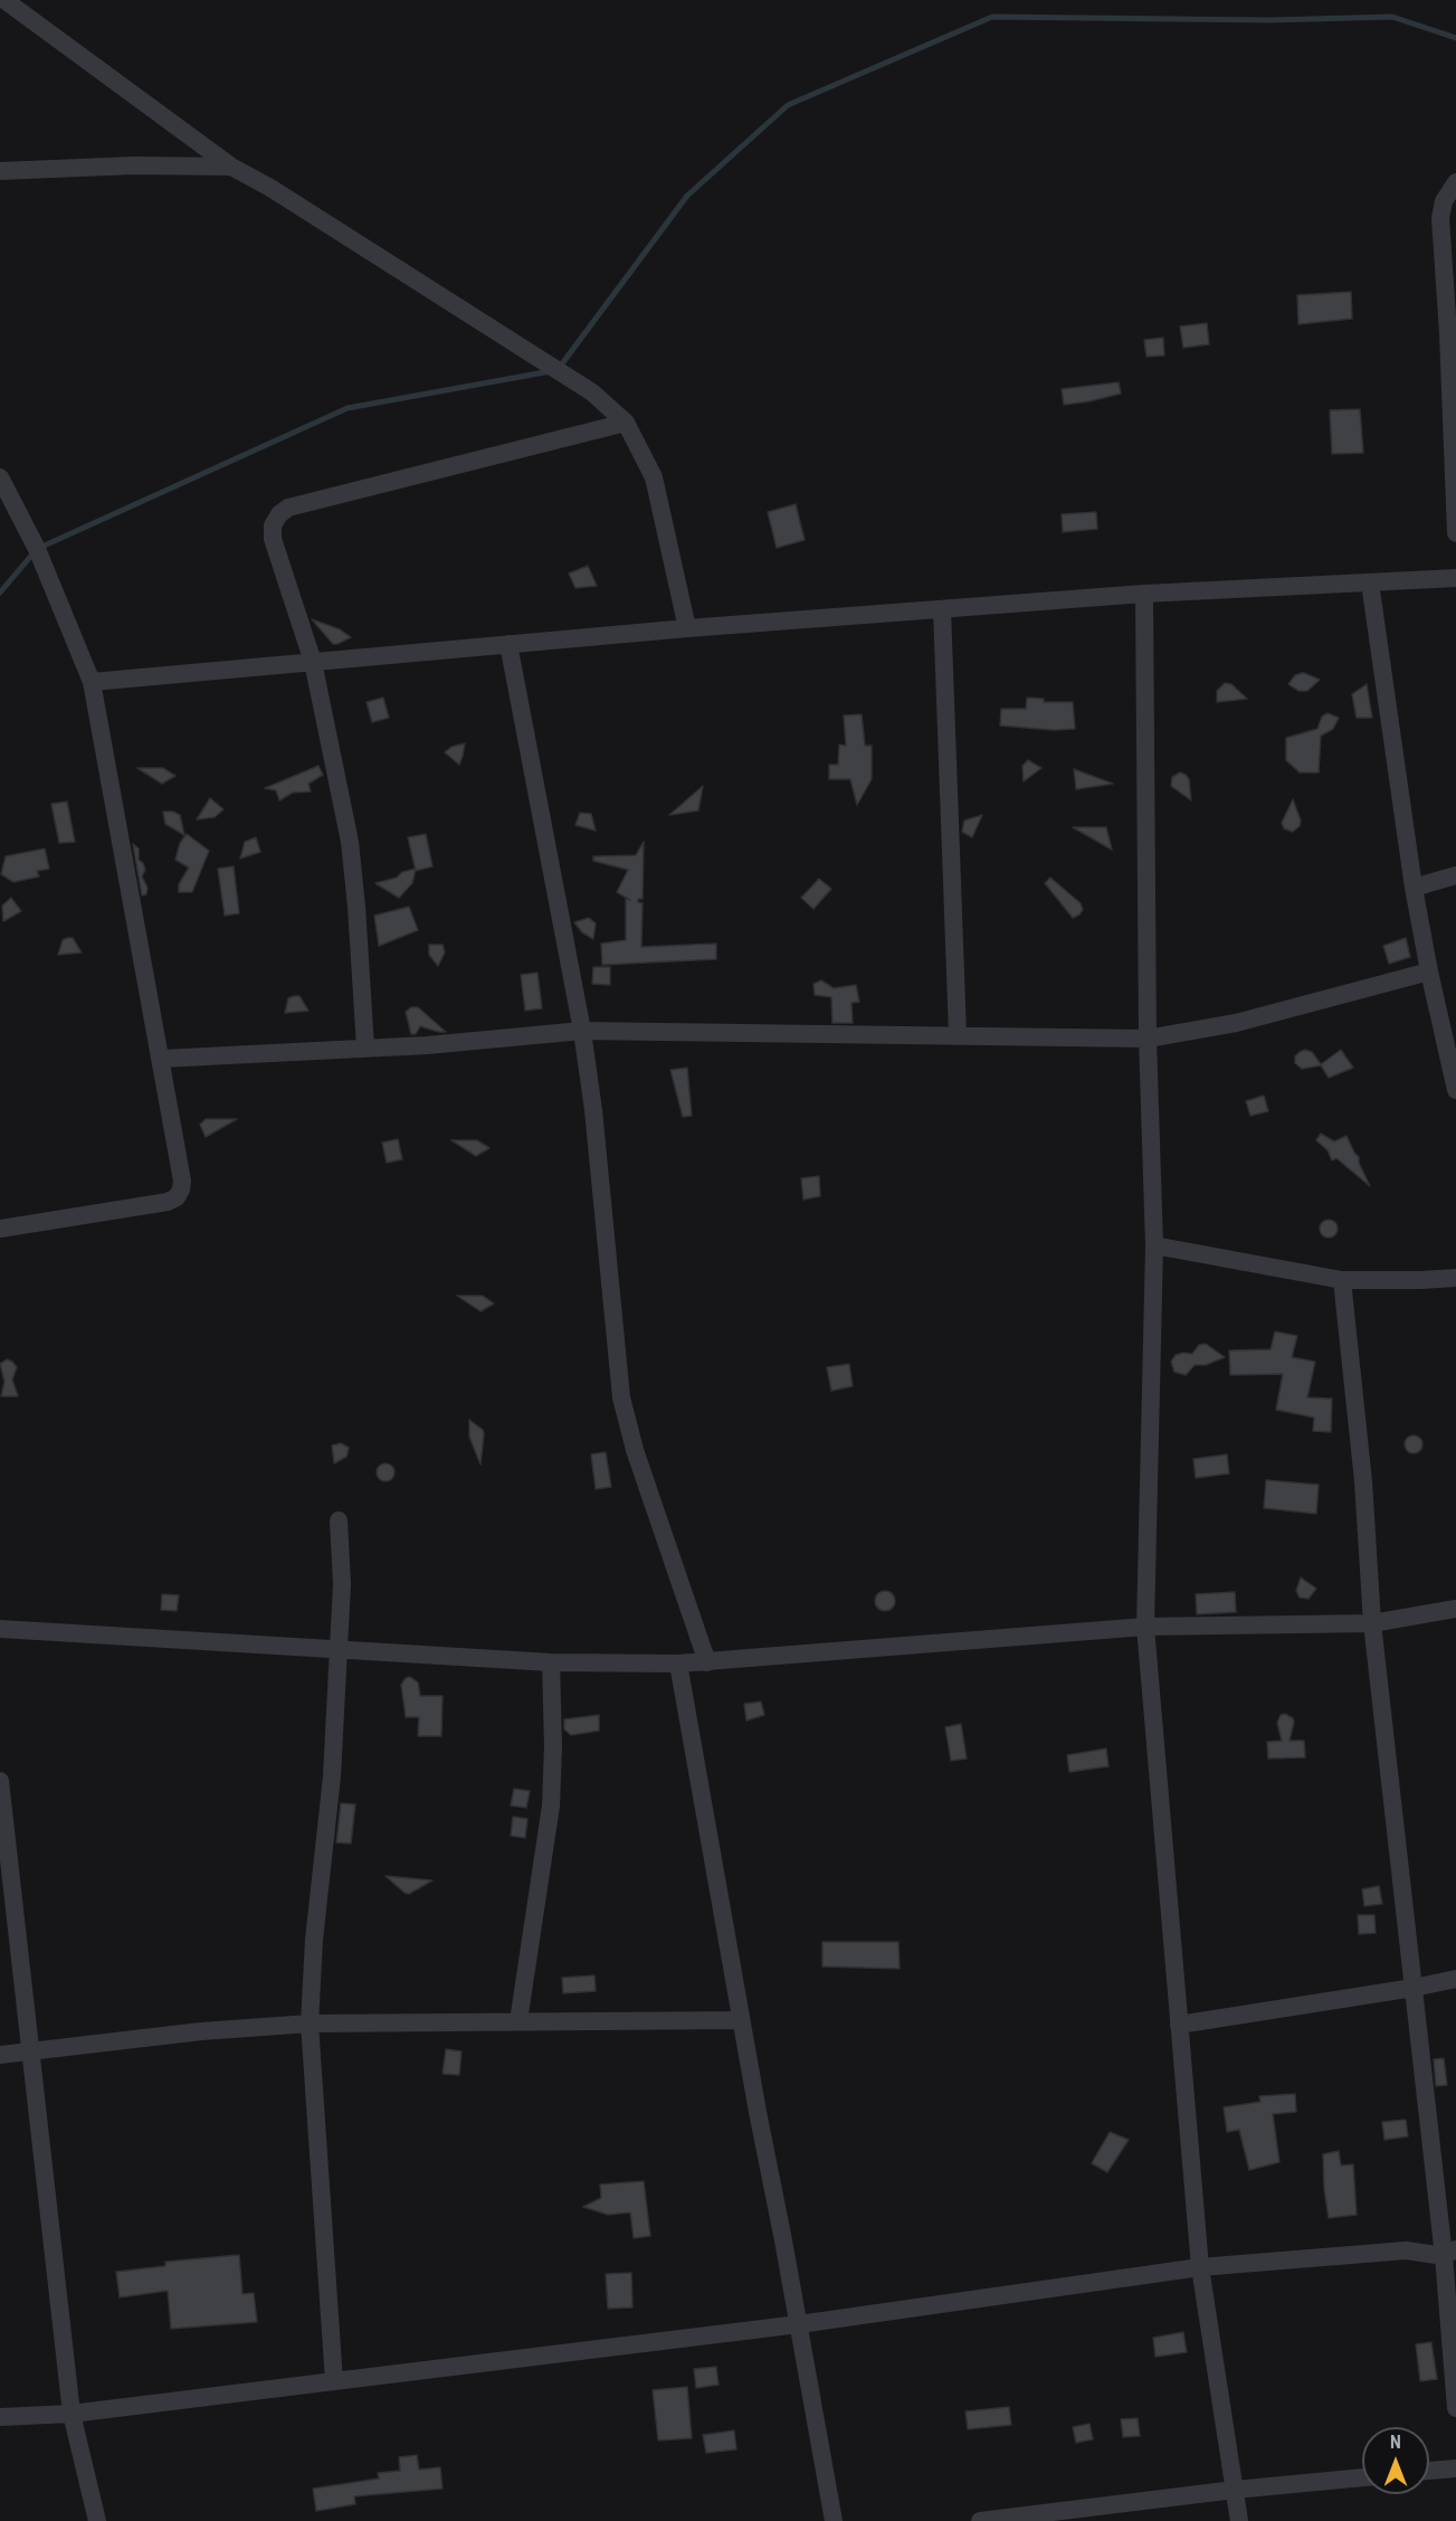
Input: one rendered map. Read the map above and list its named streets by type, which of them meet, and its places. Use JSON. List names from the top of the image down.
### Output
{
  "north": "top"
}
